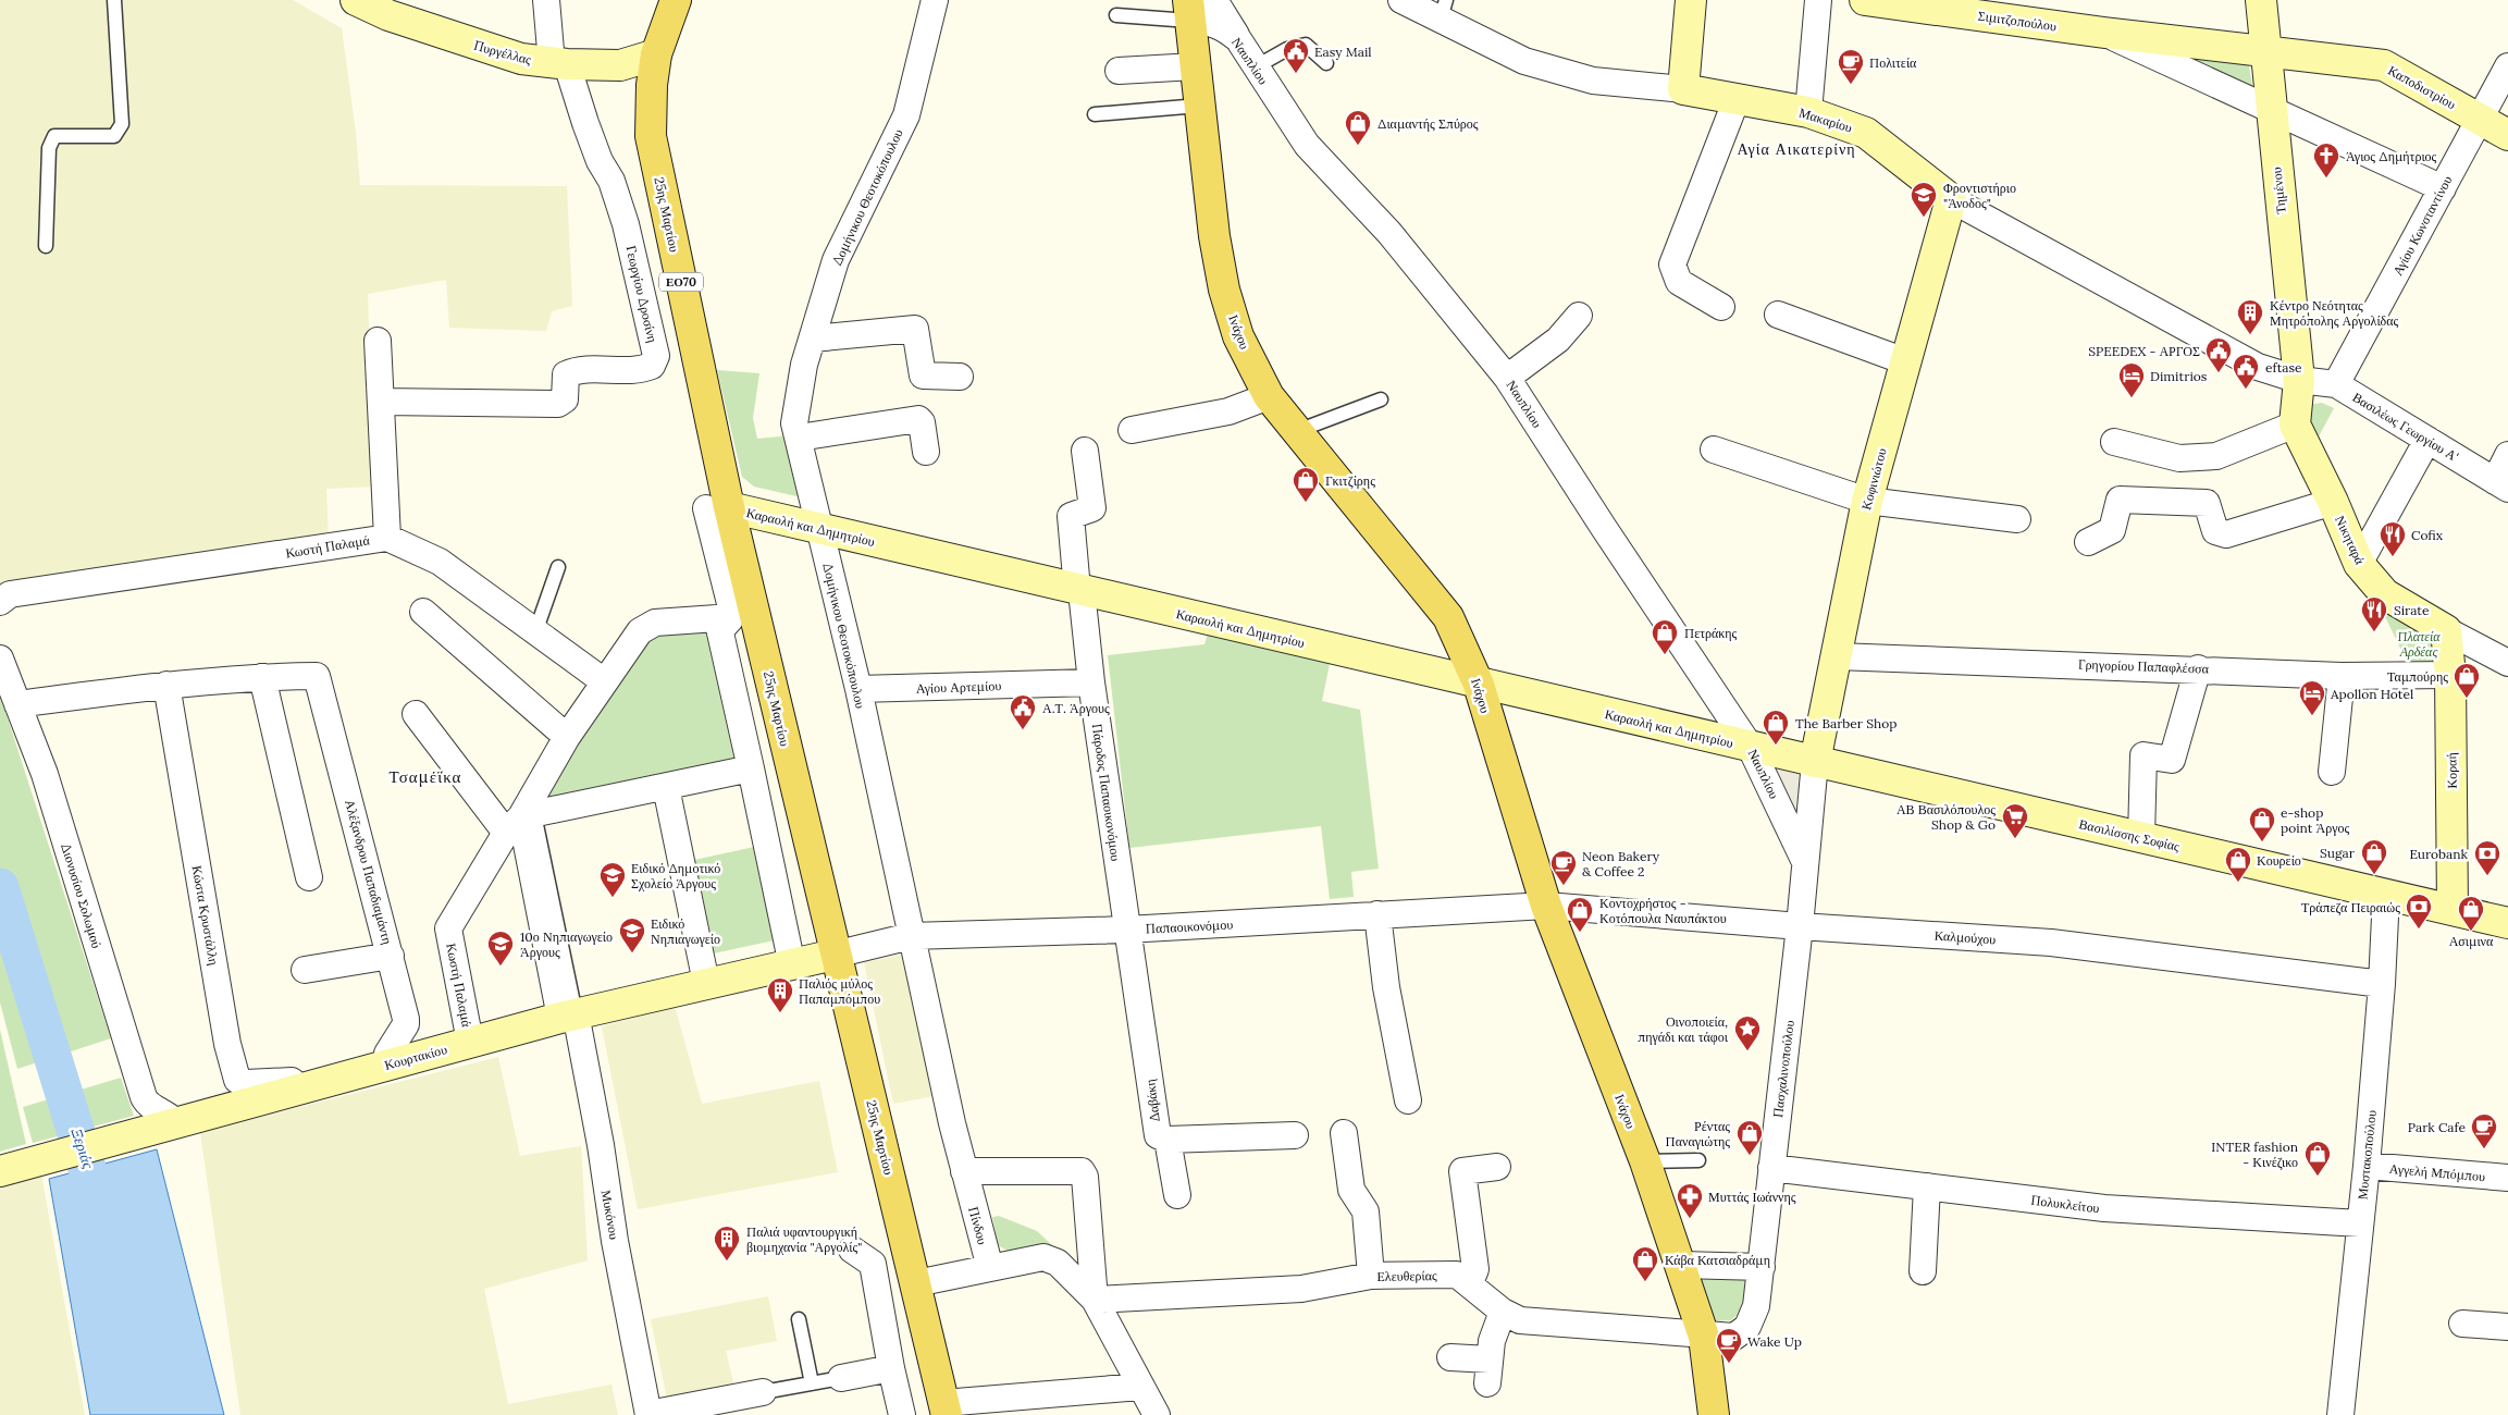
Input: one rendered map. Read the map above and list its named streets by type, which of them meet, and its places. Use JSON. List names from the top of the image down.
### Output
{
  "streets": {
    "main road": ["25ης Μαρτίου", "ΕΟ70", "Ινάχου"],
    "street": [
      "Σιμιτζοπούλου",
      "Πυργέλλας",
      "Ναυπλίου",
      "Καποδιστρίου",
      "Μακαρίου",
      "Τημένου",
      "Δομήνικου Θεοτοκόπουλου",
      "Αγίου Κωνσταντίνου",
      "Γεωργίου Δροσίνη",
      "Βασιλέως Γεωργίου Α'",
      "Κοφινιώτου",
      "Καραολή και Δημητρίου",
      "Νικηταρά",
      "Κωστή Παλαμά",
      "Γρηγορίου Παπαφλέσσα",
      "Αγίου Αρτεμίου",
      "Κοραή",
      "Πάροδος Παπαοικονόμου",
      "Βασιλίσσης Σοφίας",
      "Αλέξανδρου Παπαδιαμάντη",
      "Διονυσίου Σολωμού",
      "Κώστα Κρυστάλλη",
      "Παπαοικονόμου",
      "Καλμούχου",
      "Κουρτακίου",
      "Πασχαλινοπούλου",
      "Δαβάκη",
      "Μυστακοπούλου",
      "Αγγελή Μπόμπου",
      "Πολυκλείτου",
      "Μυκόνου",
      "Πίνδου",
      "Ελευθερίας"
    ]
  },
  "crossings": [
    ["Σιμιτζοπούλου", "Καποδιστρίου"],
    ["Σιμιτζοπούλου", "Τημένου"],
    ["Σιμιτζοπούλου", "Αγίου Κωνσταντίνου"],
    ["Πυργέλλας", "25ης Μαρτίου"],
    ["Πυργέλλας", "Γεωργίου Δροσίνη"],
    ["Ναυπλίου", "Ινάχου"],
    ["Ναυπλίου", "Καραολή και Δημητρίου"],
    ["Ναυπλίου", "Βασιλίσσης Σοφίας"],
    ["Ναυπλίου", "Πασχαλινοπούλου"],
    ["Καποδιστρίου", "Τημένου"],
    ["Καποδιστρίου", "Αγίου Κωνσταντίνου"],
    ["Μακαρίου", "Τημένου"],
    ["Μακαρίου", "Βασιλέως Γεωργίου Α'"],
    ["Μακαρίου", "Κοφινιώτου"],
    ["Τημένου", "Βασιλέως Γεωργίου Α'"],
    ["Δομήνικου Θεοτοκόπουλου", "Καραολή και Δημητρίου"],
    ["Δομήνικου Θεοτοκόπουλου", "Αγίου Αρτεμίου"],
    ["Δομήνικου Θεοτοκόπουλου", "Παπαοικονόμου"],
    ["Δομήνικου Θεοτοκόπουλου", "Πίνδου"],
    ["25ης Μαρτίου", "Καραολή και Δημητρίου"],
    ["25ης Μαρτίου", "Παπαοικονόμου"],
    ["25ης Μαρτίου", "Κουρτακίου"],
    ["Αγίου Κωνσταντίνου", "Βασιλέως Γεωργίου Α'"],
    ["Ινάχου", "Καραολή και Δημητρίου"],
    ["Ινάχου", "Παπαοικονόμου"],
    ["Ινάχου", "Καλμούχου"],
    ["Ινάχου", "Πασχαλινοπούλου"],
    ["Ινάχου", "Ελευθερίας"],
    ["Κοφινιώτου", "Γρηγορίου Παπαφλέσσα"],
    ["Κοφινιώτου", "Βασιλίσσης Σοφίας"],
    ["Κοφινιώτου", "Πασχαλινοπούλου"],
    ["Καραολή και Δημητρίου", "Πάροδος Παπαοικονόμου"],
    ["Καραολή και Δημητρίου", "Βασιλίσσης Σοφίας"],
    ["Νικηταρά", "Κοραή"],
    ["Κωστή Παλαμά", "Κουρτακίου"],
    ["Κωστή Παλαμά", "Μυκόνου"],
    ["Γρηγορίου Παπαφλέσσα", "Κοραή"],
    ["Αγίου Αρτεμίου", "Πάροδος Παπαοικονόμου"],
    ["Κοραή", "Βασιλίσσης Σοφίας"],
    ["Πάροδος Παπαοικονόμου", "Παπαοικονόμου"],
    ["Πάροδος Παπαοικονόμου", "Δαβάκη"],
    ["Βασιλίσσης Σοφίας", "Πασχαλινοπούλου"],
    ["Βασιλίσσης Σοφίας", "Μυστακοπούλου"],
    ["Αλέξανδρου Παπαδιαμάντη", "Κουρτακίου"],
    ["Διονυσίου Σολωμού", "Κουρτακίου"],
    ["Κώστα Κρυστάλλη", "Κουρτακίου"],
    ["Παπαοικονόμου", "Καλμούχου"],
    ["Παπαοικονόμου", "Κουρτακίου"],
    ["Παπαοικονόμου", "Δαβάκη"],
    ["Παπαοικονόμου", "Πίνδου"],
    ["Καλμούχου", "Πασχαλινοπούλου"],
    ["Καλμούχου", "Μυστακοπούλου"],
    ["Κουρτακίου", "Μυκόνου"],
    ["Πασχαλινοπούλου", "Πολυκλείτου"],
    ["Πασχαλινοπούλου", "Ελευθερίας"],
    ["Μυστακοπούλου", "Αγγελή Μπόμπου"],
    ["Μυστακοπούλου", "Πολυκλείτου"]
  ],
  "districts": ["Αγία Αικατερίνη", "Τσαμέϊκα"],
  "water": ["Ξεριάς"],
  "parks": ["Πλατεία Αρδέας"],
  "places": {
    "public building": [
      "Easy Mail",
      "SPEEDEX - ΑΡΓΟΣ",
      "eftase",
      "Α.Τ. Άργους"
    ],
    "cafe": [
      "Πολιτεία",
      "Neon Bakery & Coffee 2",
      "Park Cafe",
      "Wake Up"
    ],
    "shop": [
      "Διαμαντής Σπύρος",
      "Γκιτζίρης",
      "Πετράκης",
      "Ταμπούρης",
      "The Barber Shop",
      "e-shop point Άργος",
      "Sugar",
      "Κουρείο",
      "Ασιμινα",
      "Κοντοχρήστος - Κοτόπουλα Ναυπάκτου",
      "Ρέντας Παναγιώτης",
      "INTER fashion - Κινέζικο",
      "Κάβα Κατσιαδράμη"
    ],
    "church": ["Άγιος Δημήτριος"],
    "school or university": [
      "Φροντιστήριο \"Άνοδος\"",
      "Ειδικό Δημοτικό Σχολείο Άργους",
      "Ειδικό Νηπιαγωγείο",
      "10ο Νηπιαγωγείο Άργους"
    ],
    "building": ["Κέντρο Νεότητας Μητρόπολης Αργολίδας", "Παλιός μύλος Παπαμπόμπου", "Παλιά υφαντουργική βιομηχανία \"Αργολίς\""],
    "hotel": ["Dimitrios", "Apollon Hotel"],
    "restaurant": ["Cofix", "Sirate"],
    "supermarket": ["ΑΒ Βασιλόπουλος Shop & Go"],
    "bank": ["Eurobank", "Τράπεζα Πειραιώς"],
    "place": ["Οινοποιεία, πηγάδι και τάφοι"],
    "pharmacy": ["Μυττάς Ιωάννης"]
  }
}
